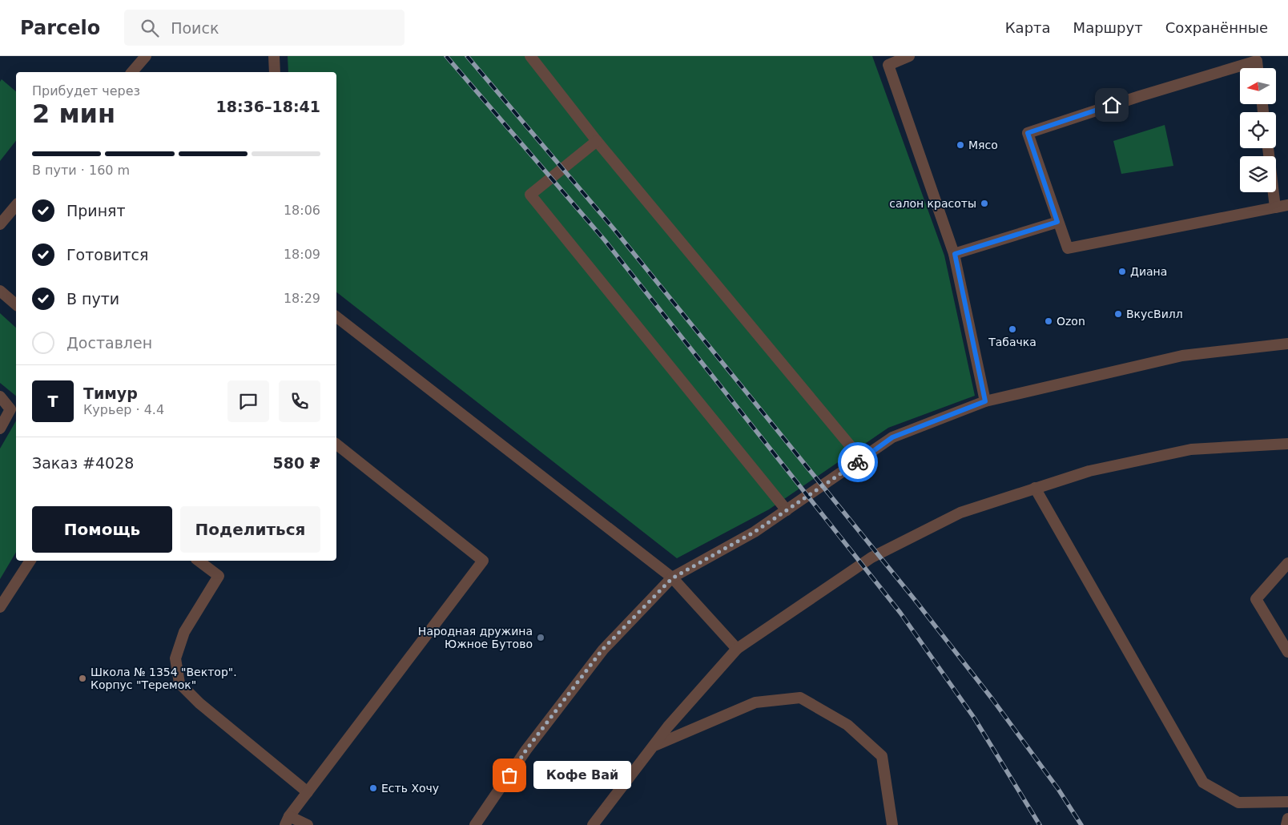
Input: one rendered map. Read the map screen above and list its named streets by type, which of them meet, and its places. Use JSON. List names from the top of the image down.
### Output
{
  "places": [
    "Мясо",
    "салон красоты",
    "Диана",
    "ВкусВилл",
    "Ozon",
    "Табачка",
    "Народная дружина Южное Бутово",
    "Школа № 1354 \"Вектор\". Корпус \"Теремок\"",
    "Кофе Вай",
    "Есть Хочу"
  ],
  "north": "left",
  "page": {
    "header": "Parcelo",
    "search": "Поиск",
    "nav": ["Карта", "Маршрут", "Сохранённые"],
    "heading": ["2 мин", "Прибудет через", "18:36–18:41"],
    "panel": [
      "Тимур",
      "Курьер · 4.4",
      "Заказ #4028",
      "580 ₽"
    ],
    "bar": "В пути · 160 m",
    "list": [
      ["Принят", "18:06"],
      ["Готовится", "18:09"],
      ["В пути", "18:29"],
      "Доставлен"
    ],
    "round": "Т",
    "buttons": ["Помощь", "Поделиться"],
    "bubble": "Кофе Вай"
  }
}
